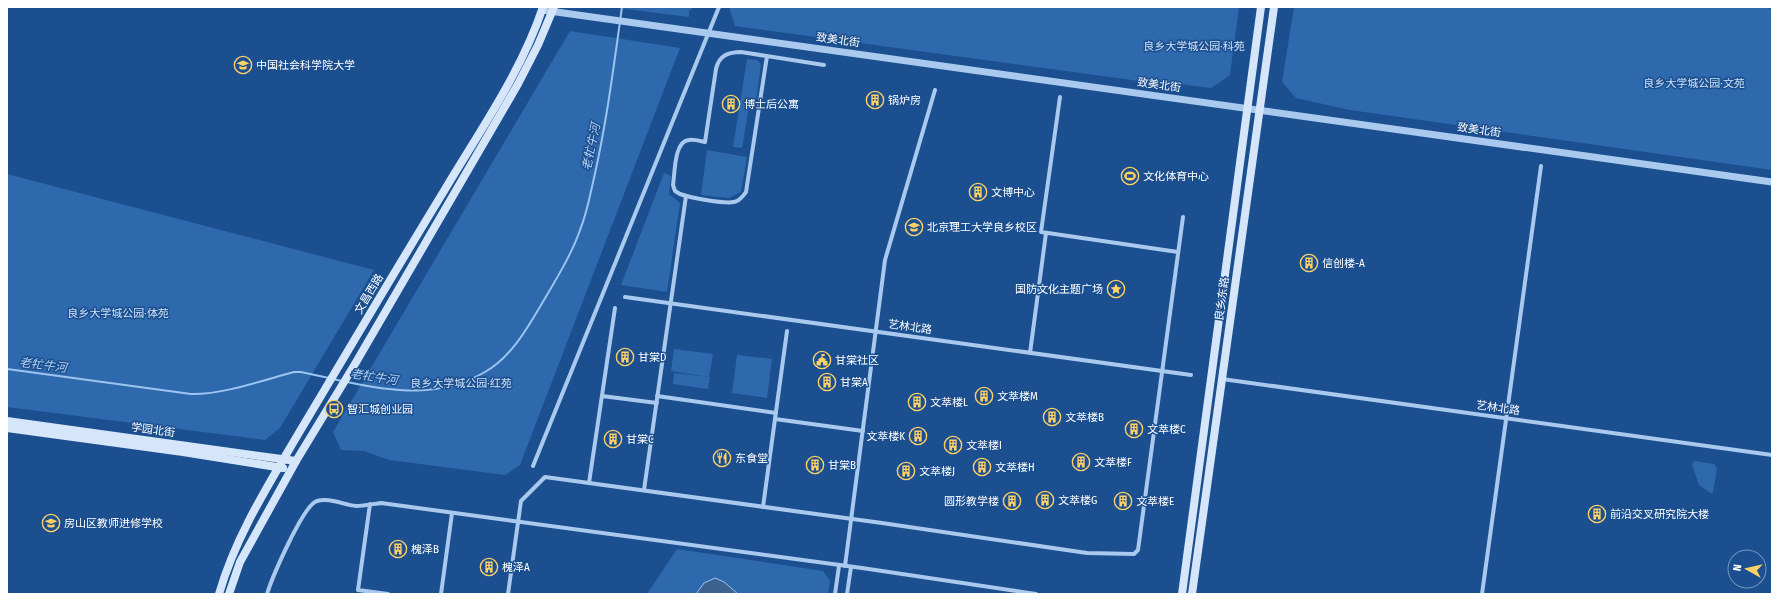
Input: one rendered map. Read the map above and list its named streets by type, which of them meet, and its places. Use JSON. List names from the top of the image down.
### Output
{
  "streets": {
    "main road": ["文昌西路", "良乡东路", "学园北街"],
    "street": ["致美北街", "艺林北路"]
  },
  "crossings": [
    ["致美北街", "文昌西路"],
    ["致美北街", "良乡东路"],
    ["文昌西路", "学园北街"],
    ["良乡东路", "艺林北路"]
  ],
  "water": ["老牤牛河"],
  "parks": [
    "良乡大学城公园·科苑",
    "良乡大学城公园·文苑",
    "良乡大学城公园·体苑",
    "良乡大学城公园·红苑"
  ],
  "places": {
    "school or university": ["中国社会科学院大学", "北京理工大学良乡校区", "房山区教师进修学校"],
    "building": [
      "锅炉房",
      "博士后公寓",
      "文博中心",
      "信创楼-A",
      "甘棠D",
      "甘棠A",
      "文萃楼M",
      "文萃楼L",
      "文萃楼B",
      "文萃楼C",
      "文萃楼K",
      "甘棠C",
      "文萃楼I",
      "文萃楼F",
      "甘棠B",
      "文萃楼H",
      "文萃楼J",
      "文萃楼G",
      "圆形教学楼",
      "文萃楼E",
      "前沿交叉研究院大楼",
      "槐泽B",
      "槐泽A"
    ],
    "sports": ["文化体育中心"],
    "place": ["国防文化主题广场"],
    "public building": ["甘棠社区"],
    "bus stop": ["智汇城创业园"],
    "restaurant": ["东食堂"]
  },
  "north": "left"
}
